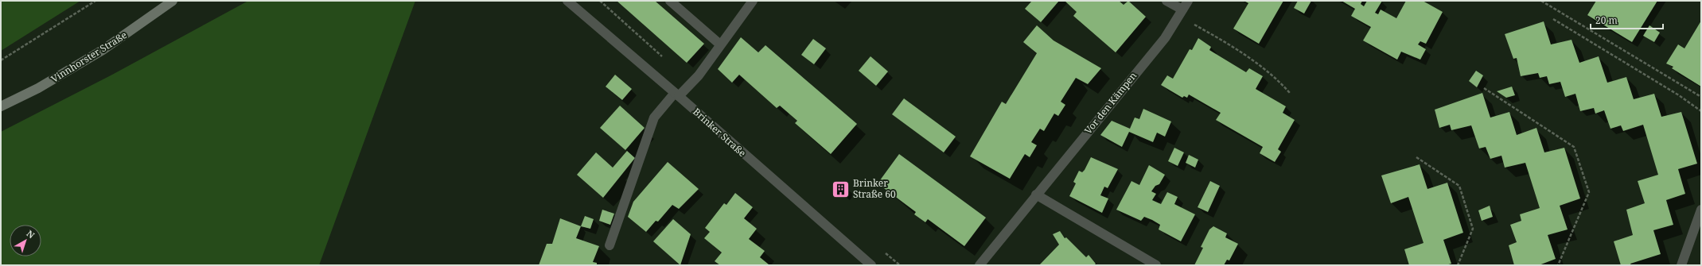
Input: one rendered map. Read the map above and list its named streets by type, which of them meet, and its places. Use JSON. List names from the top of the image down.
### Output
{
  "streets": {
    "street": ["Vinnhorster Straße", "Vor den Kämpen", "Brinker Straße"]
  },
  "places": {
    "building": ["Brinker Straße 60"]
  },
  "scale_bar": "20 m",
  "north": "top right"
}
